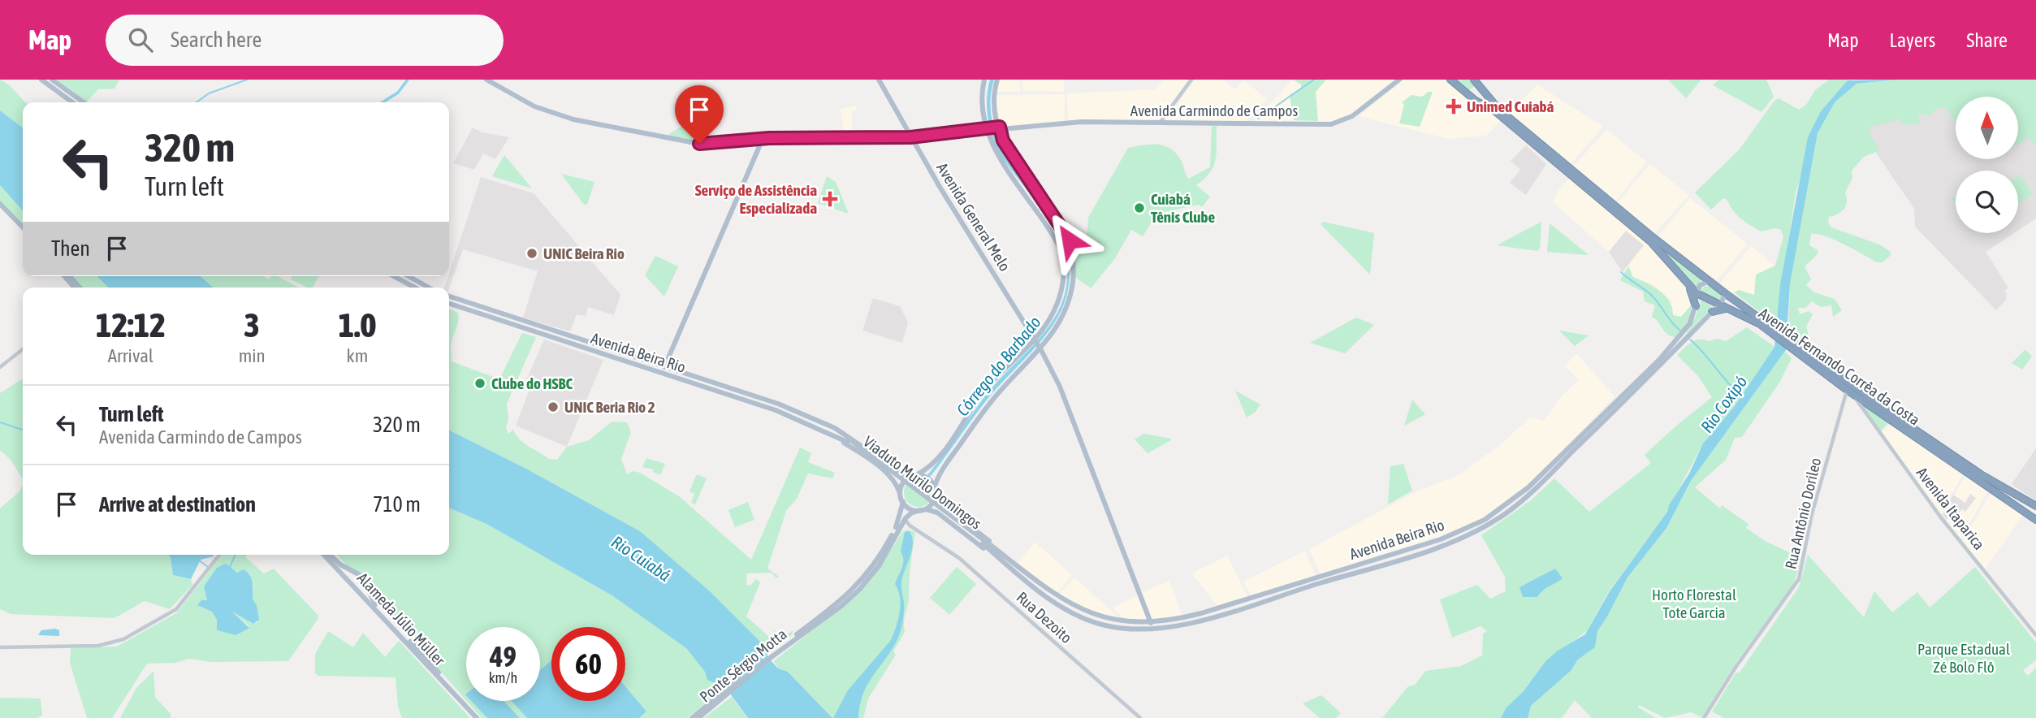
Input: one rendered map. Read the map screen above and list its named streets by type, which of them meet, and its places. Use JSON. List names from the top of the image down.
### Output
{
  "streets": {
    "highway": ["Avenida Fernando Corrêa da Costa"],
    "main road": [
      "Avenida Carmindo de Campos",
      "Avenida General Melo",
      "Avenida Beira Rio",
      "Alameda Júlio Müller",
      "Ponte Sérgio Motta"
    ],
    "street": ["Avenida Itaparica", "Rua Antônio Dorileo", "Rua Dezoito"]
  },
  "crossings": [
    ["Avenida Carmindo de Campos", "Avenida General Melo"],
    ["Avenida General Melo", "Avenida Beira Rio"],
    ["Avenida Beira Rio", "Avenida Fernando Corrêa da Costa"],
    ["Avenida Fernando Corrêa da Costa", "Avenida Itaparica"],
    ["Avenida Fernando Corrêa da Costa", "Rua Antônio Dorileo"],
    ["Avenida Itaparica", "Rua Antônio Dorileo"]
  ],
  "water": ["Córrego do Barbado", "Rio Coxipó", "Rio Cuiabá"],
  "parks": ["Horto Florestal Tote Garcia", "Parque Estadual Zé Bolo Flô"],
  "places": {
    "health": ["Unimed Cuiabá", "Serviço de Assistência Especializada"],
    "other": [
      "Cuiabá Tênis Clube",
      "UNIC Beira Rio",
      "Clube do HSBC",
      "UNIC Beria Rio 2"
    ]
  },
  "north": "top",
  "page": {
    "header": "Map",
    "search": "Search here",
    "nav": ["Map", "Layers", "Share"],
    "turn": ["320 m", "Turn left"],
    "then": "Then",
    "eta": [
      "12:12",
      "Arrival",
      "3",
      "min",
      "1.0",
      "km"
    ],
    "list": [
      {
        "name": "Turn left",
        "note": "Avenida Carmindo de Campos",
        "value": "320 m"
      },
      {
        "name": "Arrive at destination",
        "value": "710 m"
      }
    ],
    "speed": "49 km/h",
    "limit": "60"
  }
}
